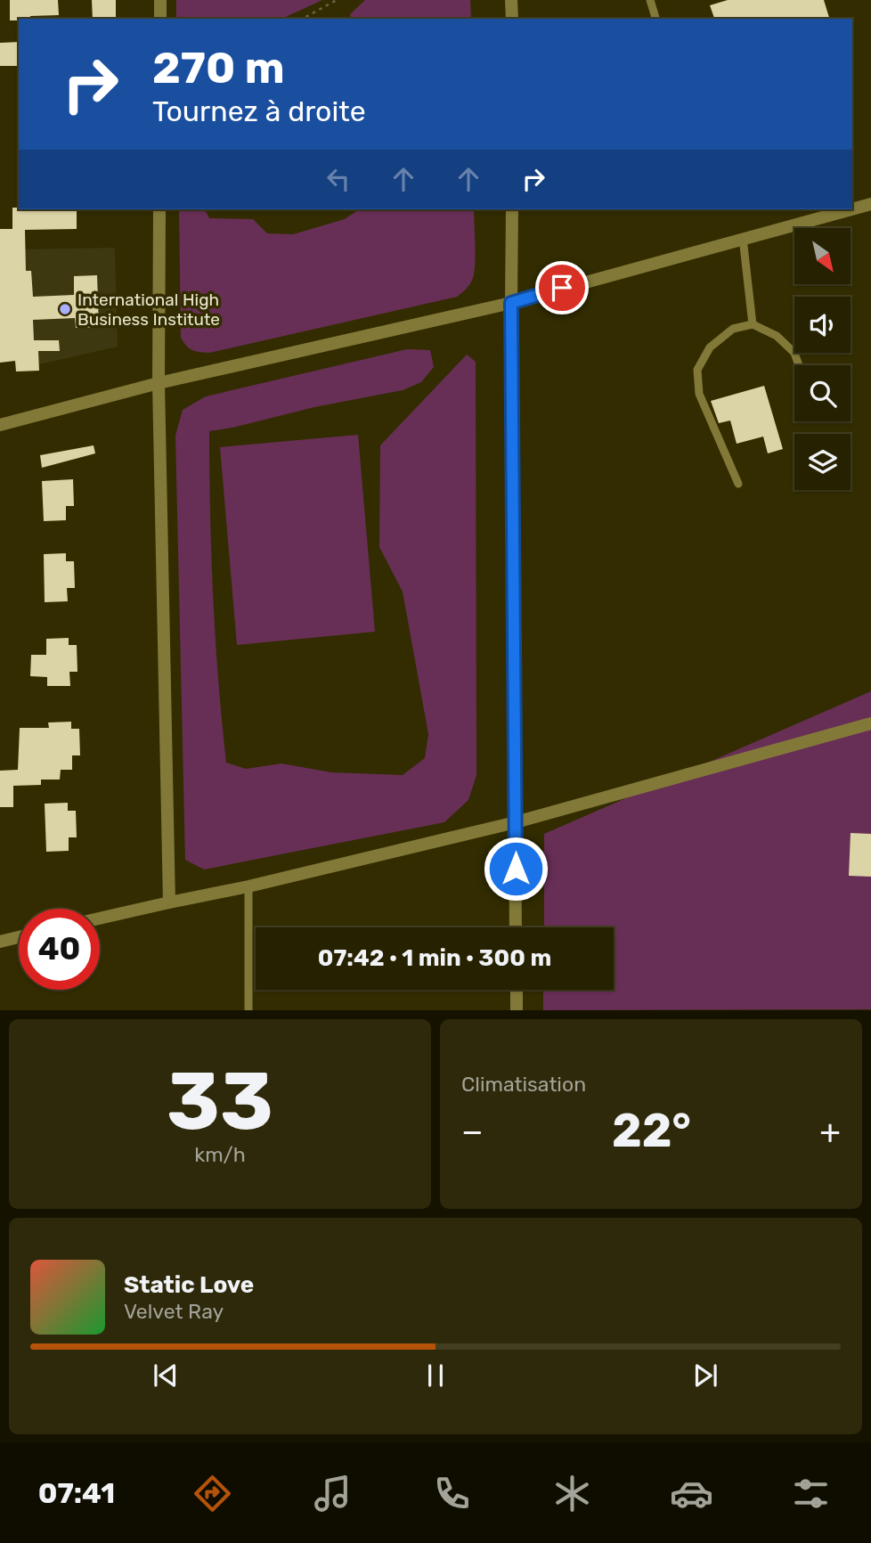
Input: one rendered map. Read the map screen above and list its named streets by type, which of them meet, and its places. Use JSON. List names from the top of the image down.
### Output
{
  "places": ["International High Business Institute"],
  "north": "bottom right",
  "page": {
    "turn": ["270 m", "Tournez à droite"],
    "limit": "40",
    "trip": "07:42 · 1 min · 300 m",
    "tile": [
      ["33", "km/h"],
      "Climatisation"
    ],
    "heat": ["−", "22°", "+"],
    "song": ["Static Love", "Velvet Ray"],
    "tabs": "07:41"
  }
}
